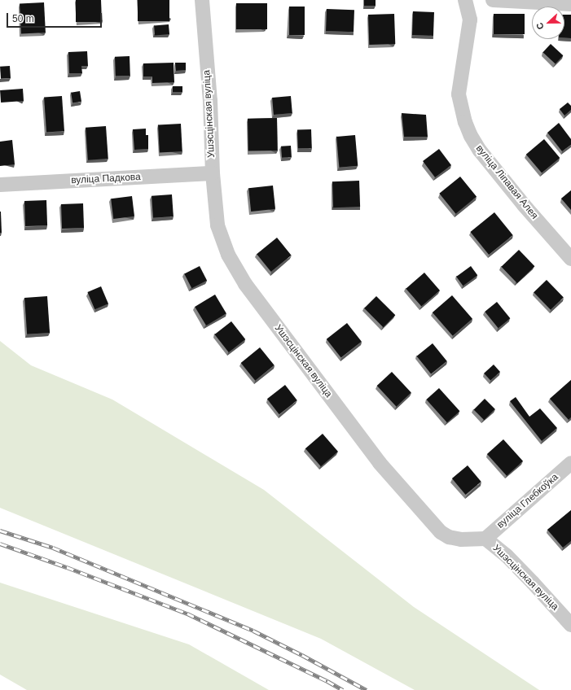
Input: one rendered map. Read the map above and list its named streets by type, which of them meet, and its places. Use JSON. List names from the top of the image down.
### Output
{
  "streets": {
    "street": [
      "Ушэсцінская вуліца",
      "вуліца Падкова",
      "вуліца Ліпавая Алея",
      "вуліца Глебкоўка"
    ]
  },
  "crossings": [
    ["Ушэсцінская вуліца", "вуліца Падкова"],
    ["Ушэсцінская вуліца", "вуліца Глебкоўка"]
  ],
  "scale_bar": "50 m",
  "north": "left"
}
